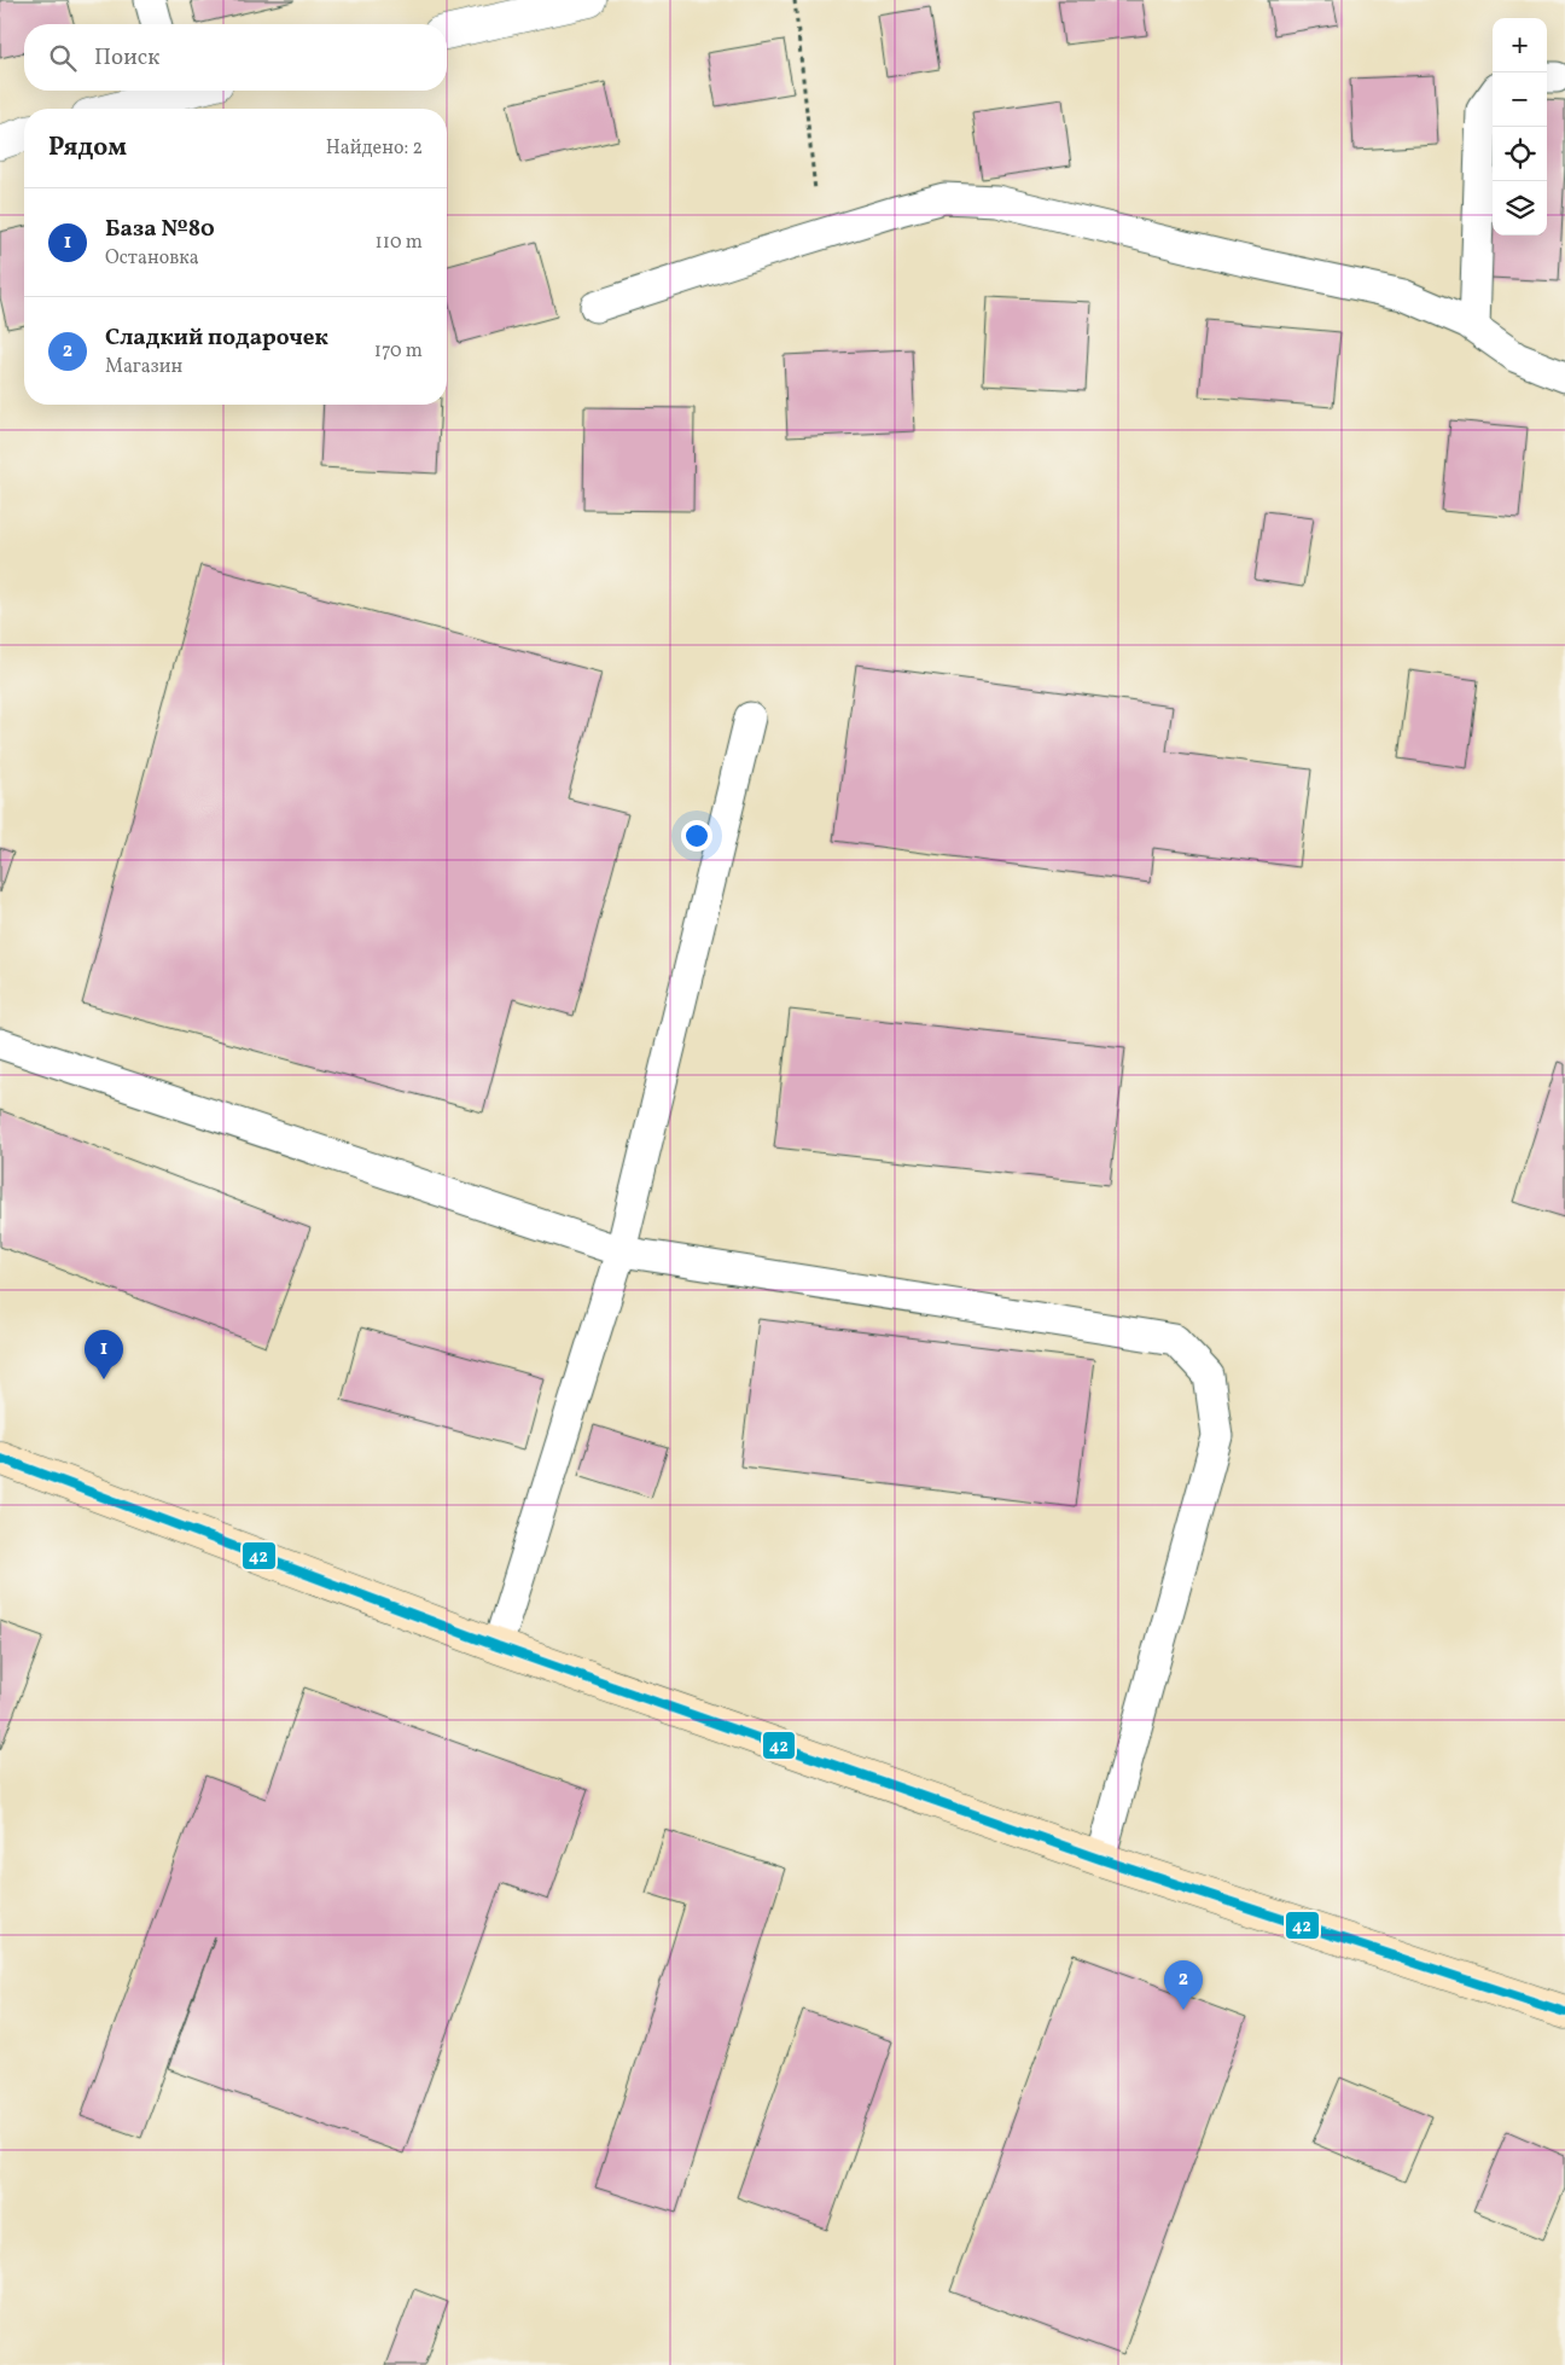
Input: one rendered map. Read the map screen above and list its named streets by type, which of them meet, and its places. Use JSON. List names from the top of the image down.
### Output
{
  "lines": ["transit line 42"],
  "page": {
    "map_buttons": ["+", "−"],
    "search": "Поиск",
    "heading": ["Рядом", "Найдено: 2"],
    "list": [
      {
        "mark": "1",
        "name": "База №80",
        "note": "Остановка",
        "value": "110 m"
      },
      {
        "mark": "2",
        "name": "Сладкий подарочек",
        "note": "Магазин",
        "value": "170 m"
      }
    ],
    "pins": ["1", "2"]
  }
}
